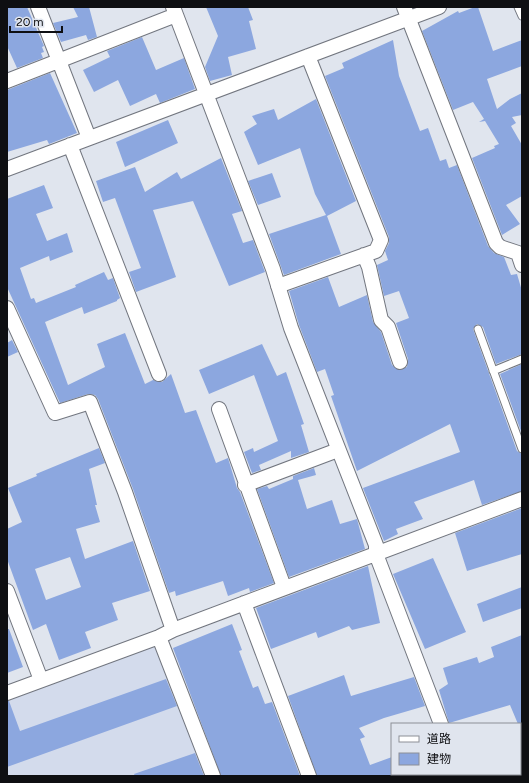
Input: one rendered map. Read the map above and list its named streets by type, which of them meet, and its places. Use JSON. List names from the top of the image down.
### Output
{
  "legend": ["道路", "建物"],
  "scale_bar": "20 m"
}
